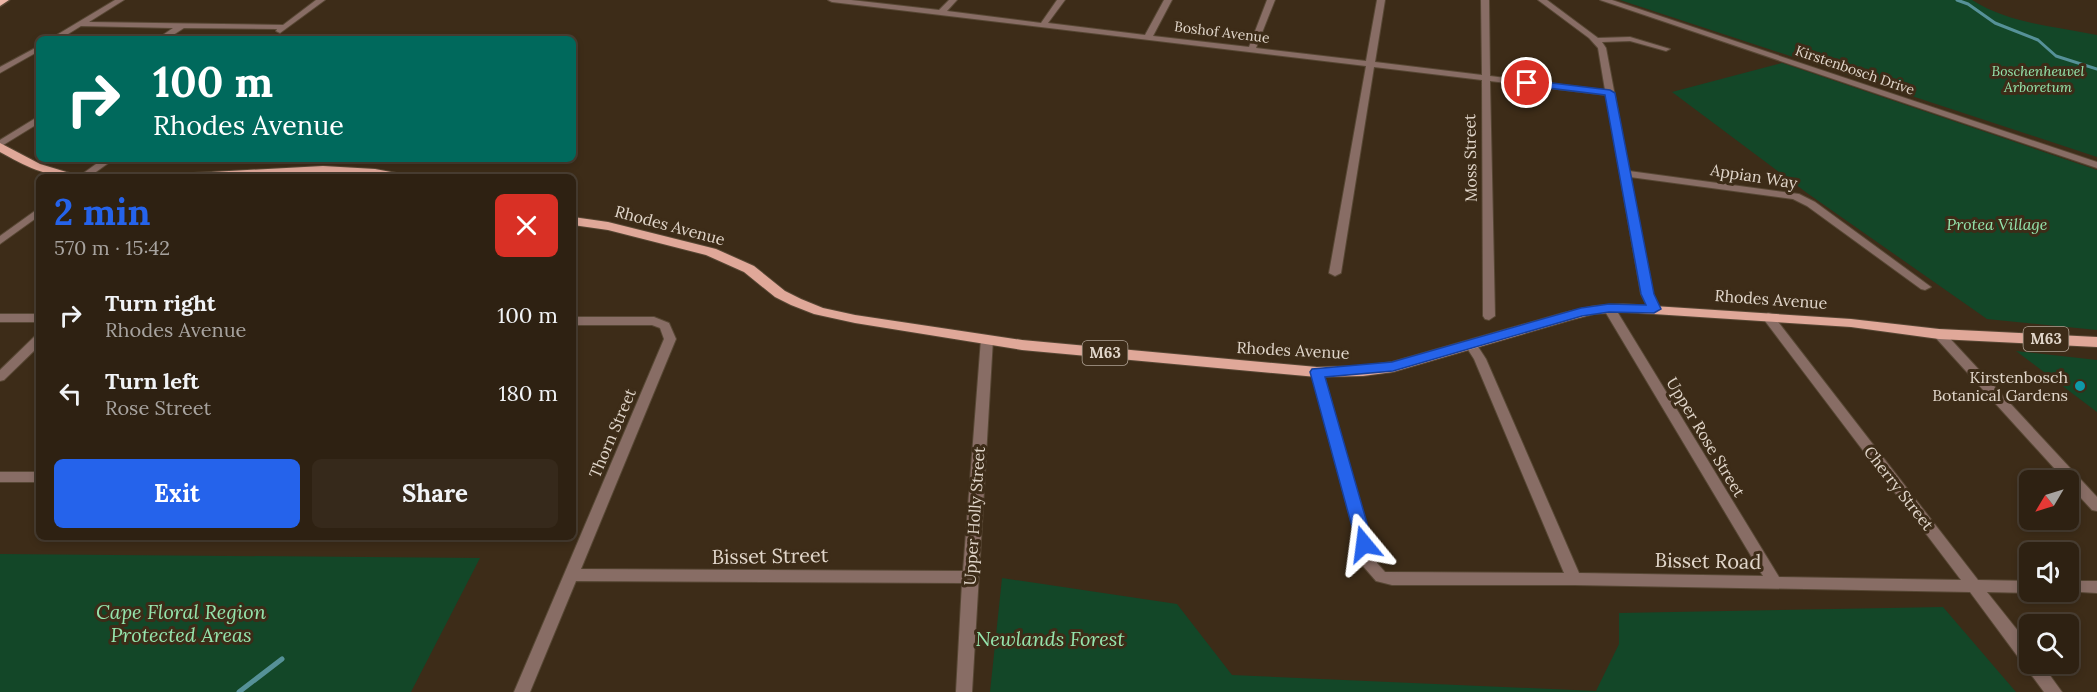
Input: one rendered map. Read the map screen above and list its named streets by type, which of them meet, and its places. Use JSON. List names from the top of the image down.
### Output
{
  "streets": {
    "main road": ["Rhodes Avenue", "M63"],
    "street": [
      "Boshof Avenue",
      "Kirstenbosch Drive",
      "Moss Street",
      "Appian Way",
      "Thorn Street",
      "Upper Rose Street",
      "Cherry Street",
      "Upper Holly Street",
      "Bisset Street",
      "Bisset Road"
    ]
  },
  "crossings": [
    ["Boshof Avenue", "Moss Street"],
    ["Rhodes Avenue", "Upper Rose Street"],
    ["Rhodes Avenue", "Cherry Street"],
    ["Rhodes Avenue", "Upper Holly Street"],
    ["Rhodes Avenue", "Bisset Road"],
    ["Thorn Street", "Bisset Street"],
    ["Upper Rose Street", "Bisset Road"],
    ["Cherry Street", "Bisset Road"],
    ["Upper Holly Street", "Bisset Street"]
  ],
  "parks": [
    "Boschenheuvel Arboretum",
    "Protea Village",
    "Cape Floral Region Protected Areas",
    "Newlands Forest"
  ],
  "places": ["Kirstenbosch Botanical Gardens"],
  "north": "bottom left",
  "page": {
    "turn": ["100 m", "Rhodes Avenue"],
    "heading": ["2 min", "570 m · 15:42"],
    "list": [
      {
        "name": "Turn right",
        "note": "Rhodes Avenue",
        "value": "100 m"
      },
      {
        "name": "Turn left",
        "note": "Rose Street",
        "value": "180 m"
      }
    ],
    "buttons": ["Exit", "Share"]
  }
}
